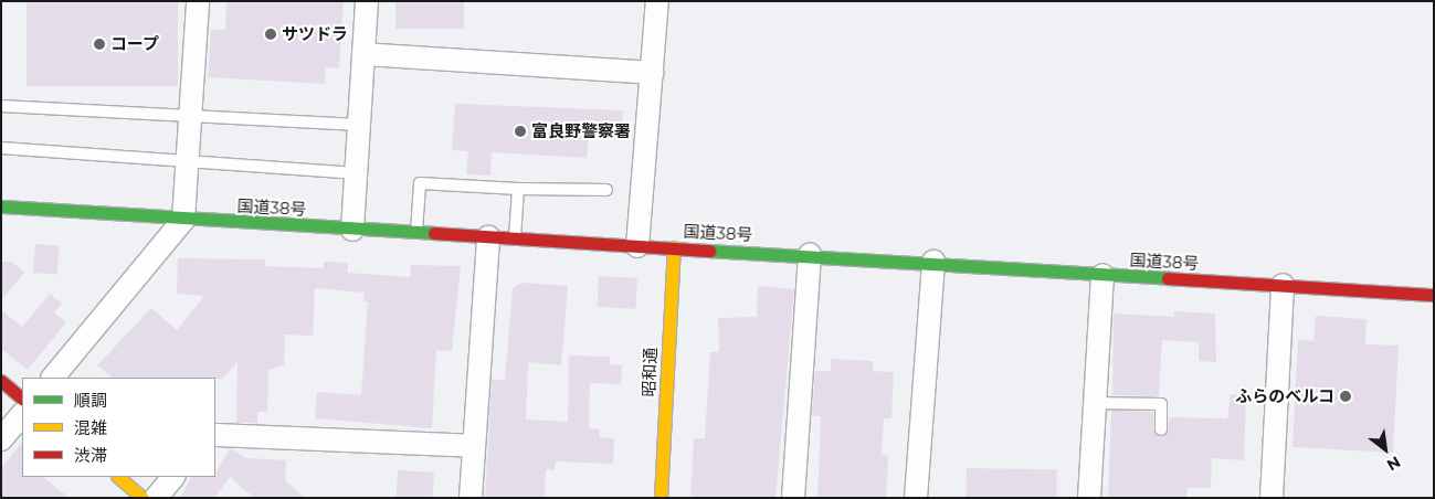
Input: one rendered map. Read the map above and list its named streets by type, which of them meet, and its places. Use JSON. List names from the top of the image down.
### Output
{
  "streets": {
    "main road": ["国道38号", "昭和通"]
  },
  "crossings": [
    ["国道38号", "昭和通"]
  ],
  "places": [
    "サツドラ",
    "コープ",
    "富良野警察署",
    "ふらのベルコ"
  ],
  "legend": ["順調", "混雑", "渋滞"],
  "north": "bottom right"
}
